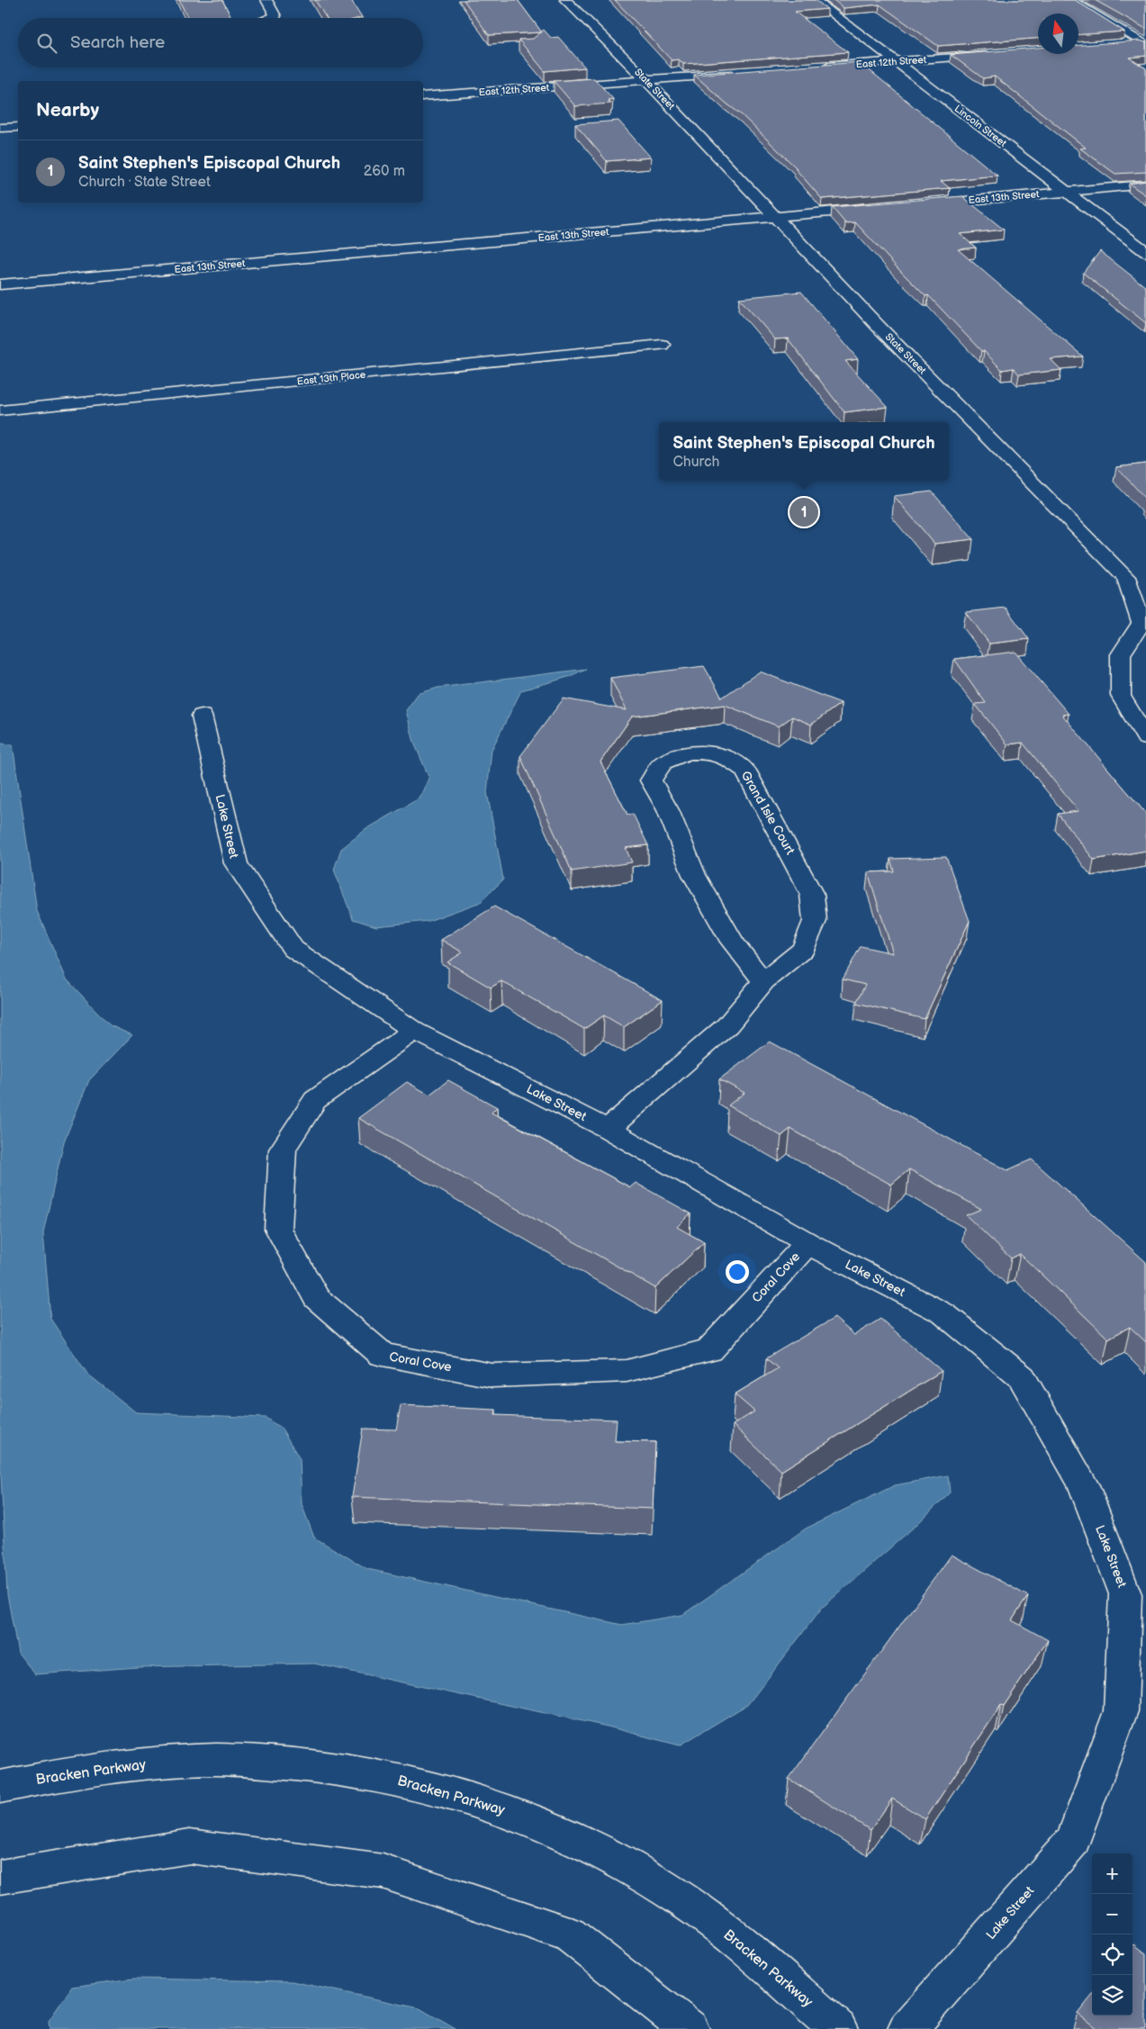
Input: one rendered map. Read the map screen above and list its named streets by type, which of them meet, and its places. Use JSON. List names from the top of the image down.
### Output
{
  "streets": {
    "street": [
      "East 12th Street",
      "State Street",
      "Lincoln Street",
      "East 13th Street",
      "East 13th Place",
      "Grand Isle Court",
      "Lake Street",
      "Coral Cove",
      "Bracken Parkway"
    ]
  },
  "crossings": [
    ["East 12th Street", "State Street"],
    ["East 12th Street", "Lincoln Street"],
    ["State Street", "East 13th Street"],
    ["Lincoln Street", "East 13th Street"],
    ["Grand Isle Court", "Lake Street"],
    ["Lake Street", "Coral Cove"]
  ],
  "north": "top",
  "page": {
    "search": "Search here",
    "heading": "Nearby",
    "list": [
      {
        "mark": "1",
        "name": "Saint Stephen's Episcopal Church",
        "note": "Church · State Street",
        "value": "260 m"
      }
    ],
    "popup": ["Saint Stephen's Episcopal Church", "Church"],
    "pins": "1",
    "map_buttons": ["+", "−"]
  }
}
